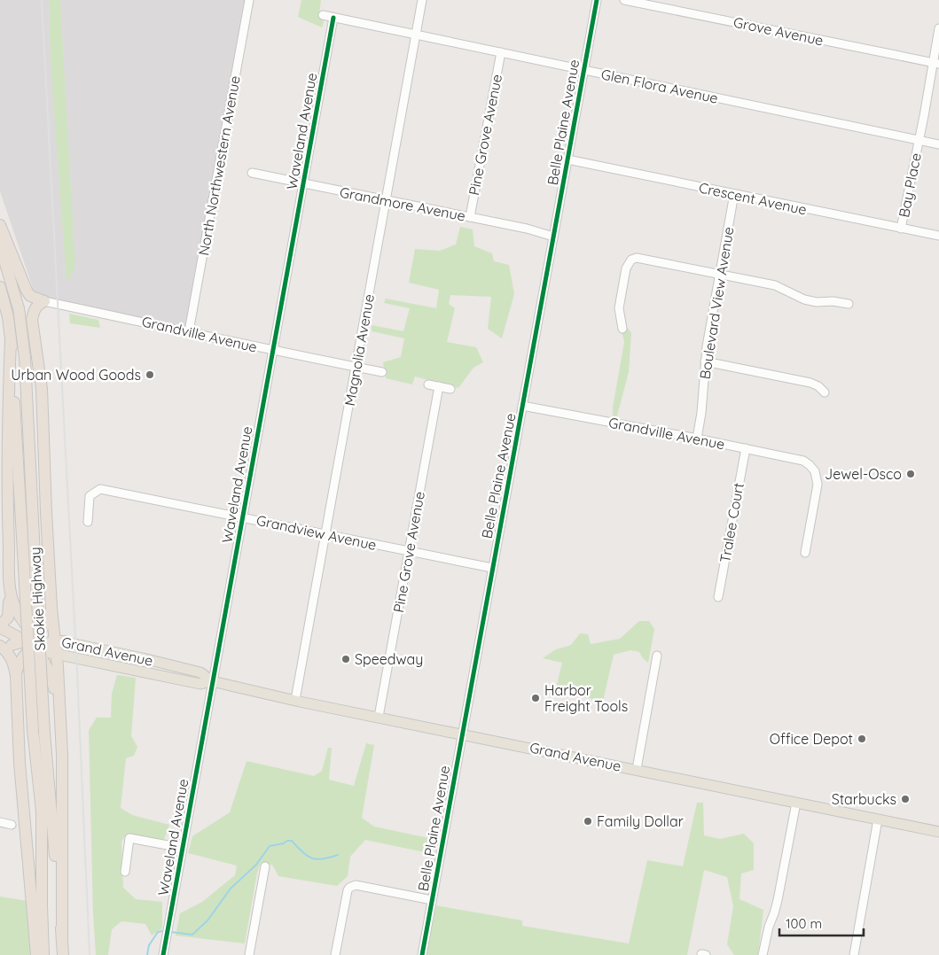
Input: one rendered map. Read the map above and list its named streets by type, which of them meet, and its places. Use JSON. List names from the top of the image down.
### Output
{
  "streets": {
    "highway": ["Skokie Highway"],
    "main road": ["Grand Avenue"],
    "street": [
      "Grove Avenue",
      "Glen Flora Avenue",
      "Belle Plaine Avenue",
      "Waveland Avenue",
      "Pine Grove Avenue",
      "North Northwestern Avenue",
      "Bay Place",
      "Crescent Avenue",
      "Grandmore Avenue",
      "Boulevard View Avenue",
      "Grandville Avenue",
      "Magnolia Avenue",
      "Tralee Court",
      "Grandview Avenue"
    ]
  },
  "crossings": [
    ["Grove Avenue", "Bay Place"],
    ["Glen Flora Avenue", "Belle Plaine Avenue"],
    ["Glen Flora Avenue", "Waveland Avenue"],
    ["Glen Flora Avenue", "Pine Grove Avenue"],
    ["Glen Flora Avenue", "Bay Place"],
    ["Glen Flora Avenue", "Magnolia Avenue"],
    ["Belle Plaine Avenue", "Crescent Avenue"],
    ["Belle Plaine Avenue", "Grandmore Avenue"],
    ["Belle Plaine Avenue", "Grandville Avenue"],
    ["Belle Plaine Avenue", "Grandview Avenue"],
    ["Belle Plaine Avenue", "Grand Avenue"],
    ["Waveland Avenue", "Grandmore Avenue"],
    ["Waveland Avenue", "Grandville Avenue"],
    ["Waveland Avenue", "Grandview Avenue"],
    ["Waveland Avenue", "Grand Avenue"],
    ["Pine Grove Avenue", "Grandmore Avenue"],
    ["Pine Grove Avenue", "Grandview Avenue"],
    ["Pine Grove Avenue", "Grand Avenue"],
    ["North Northwestern Avenue", "Grandville Avenue"],
    ["Bay Place", "Crescent Avenue"],
    ["Crescent Avenue", "Boulevard View Avenue"],
    ["Grandmore Avenue", "Magnolia Avenue"],
    ["Boulevard View Avenue", "Grandville Avenue"],
    ["Grandville Avenue", "Magnolia Avenue"],
    ["Grandville Avenue", "Tralee Court"],
    ["Magnolia Avenue", "Grandview Avenue"],
    ["Magnolia Avenue", "Grand Avenue"]
  ],
  "places": [
    "Urban Wood Goods",
    "Jewel-Osco",
    "Speedway",
    "Harbor Freight Tools",
    "Office Depot",
    "Starbucks",
    "Family Dollar"
  ],
  "scale_bar": "100 m"
}
